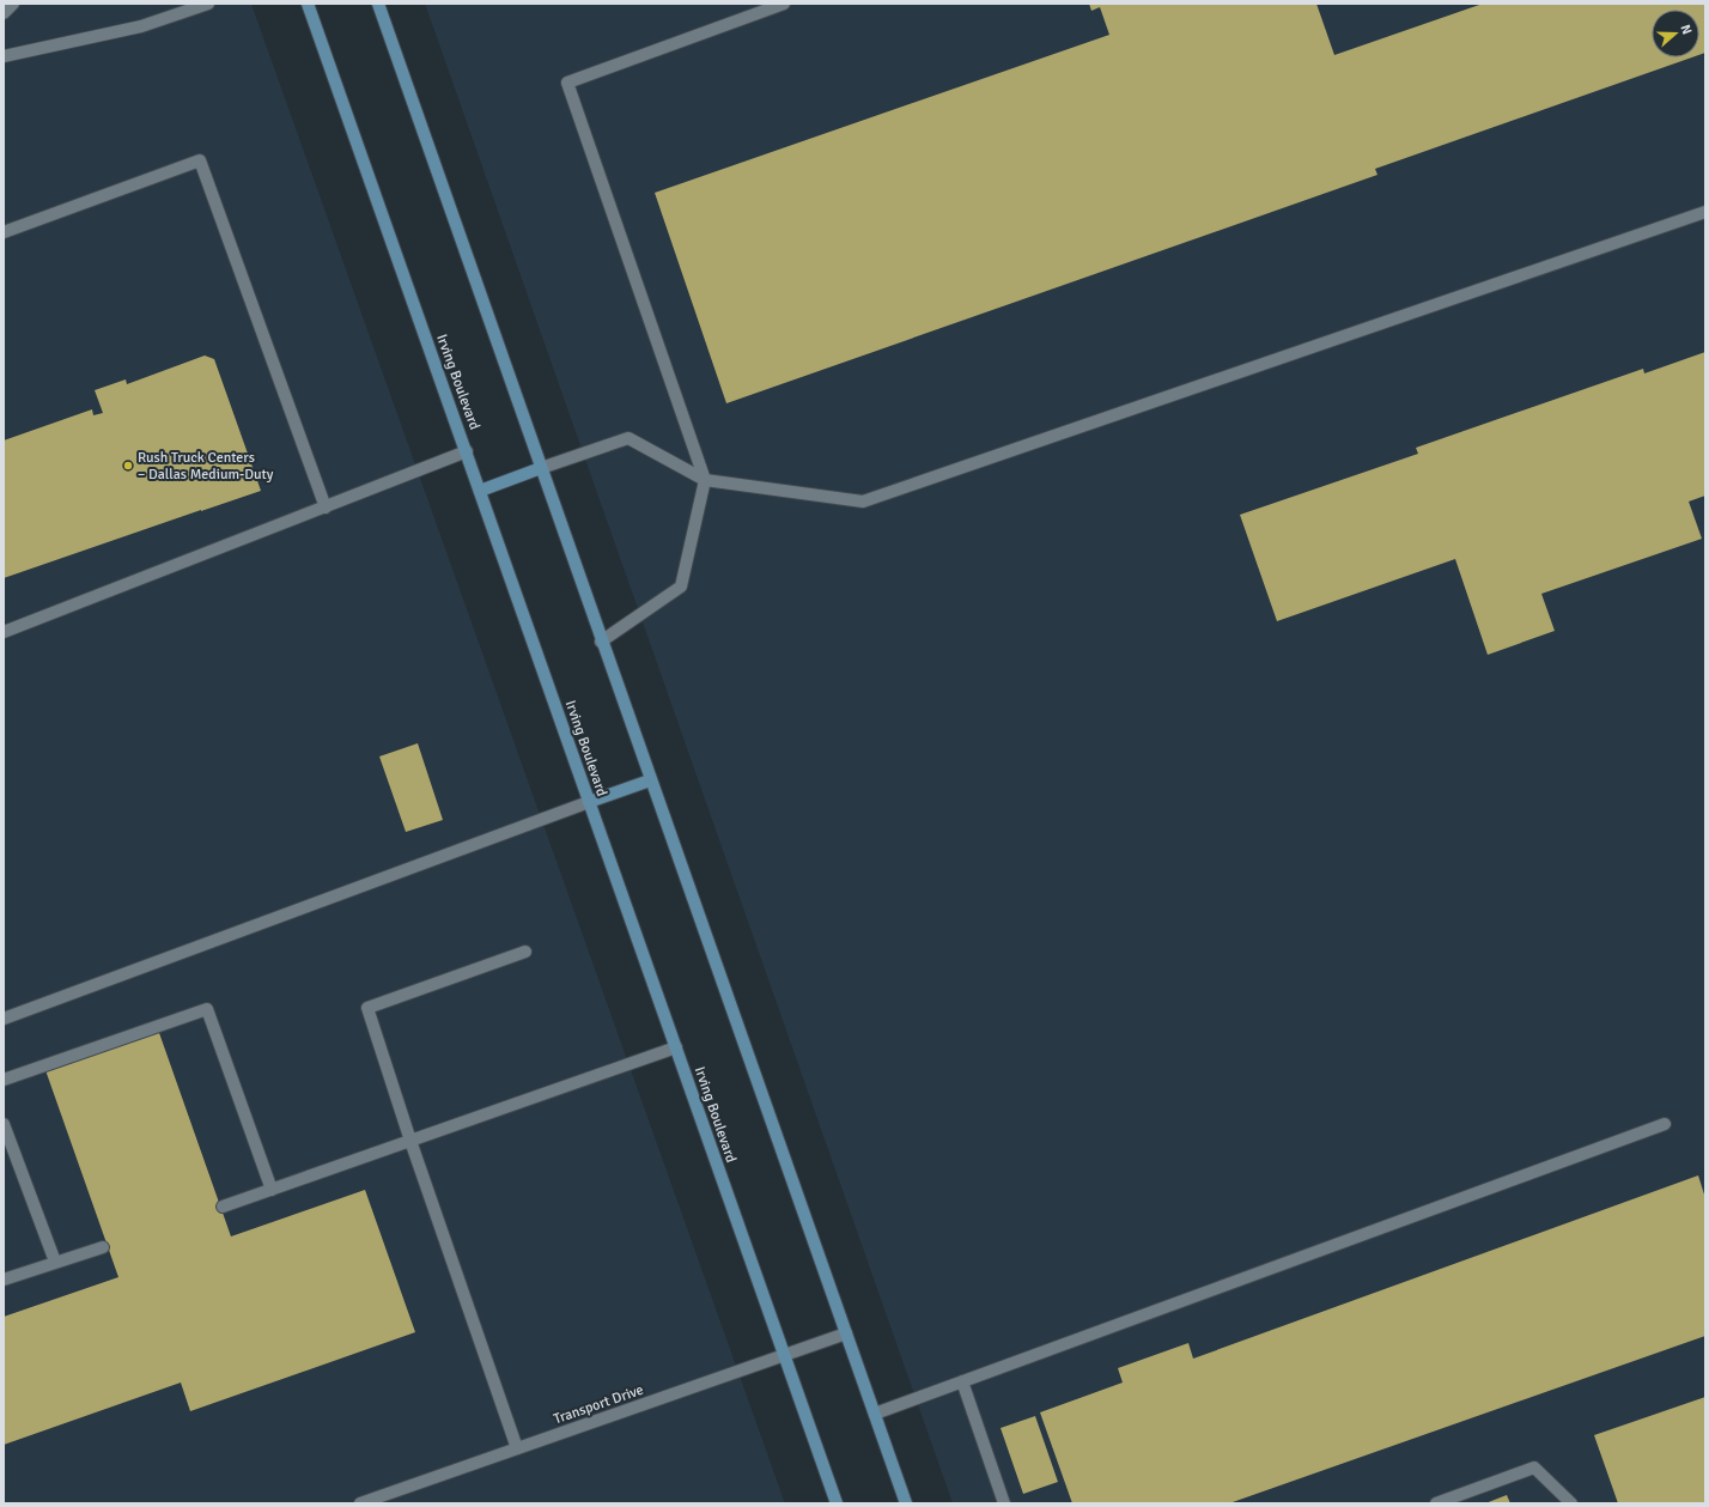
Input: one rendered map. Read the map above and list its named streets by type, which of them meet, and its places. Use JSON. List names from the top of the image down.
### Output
{
  "streets": {
    "main road": ["Irving Boulevard"],
    "street": ["Transport Drive"]
  },
  "crossings": [
    ["Irving Boulevard", "Transport Drive"]
  ],
  "places": ["Rush Truck Centers – Dallas Medium-Duty"],
  "north": "right"
}
